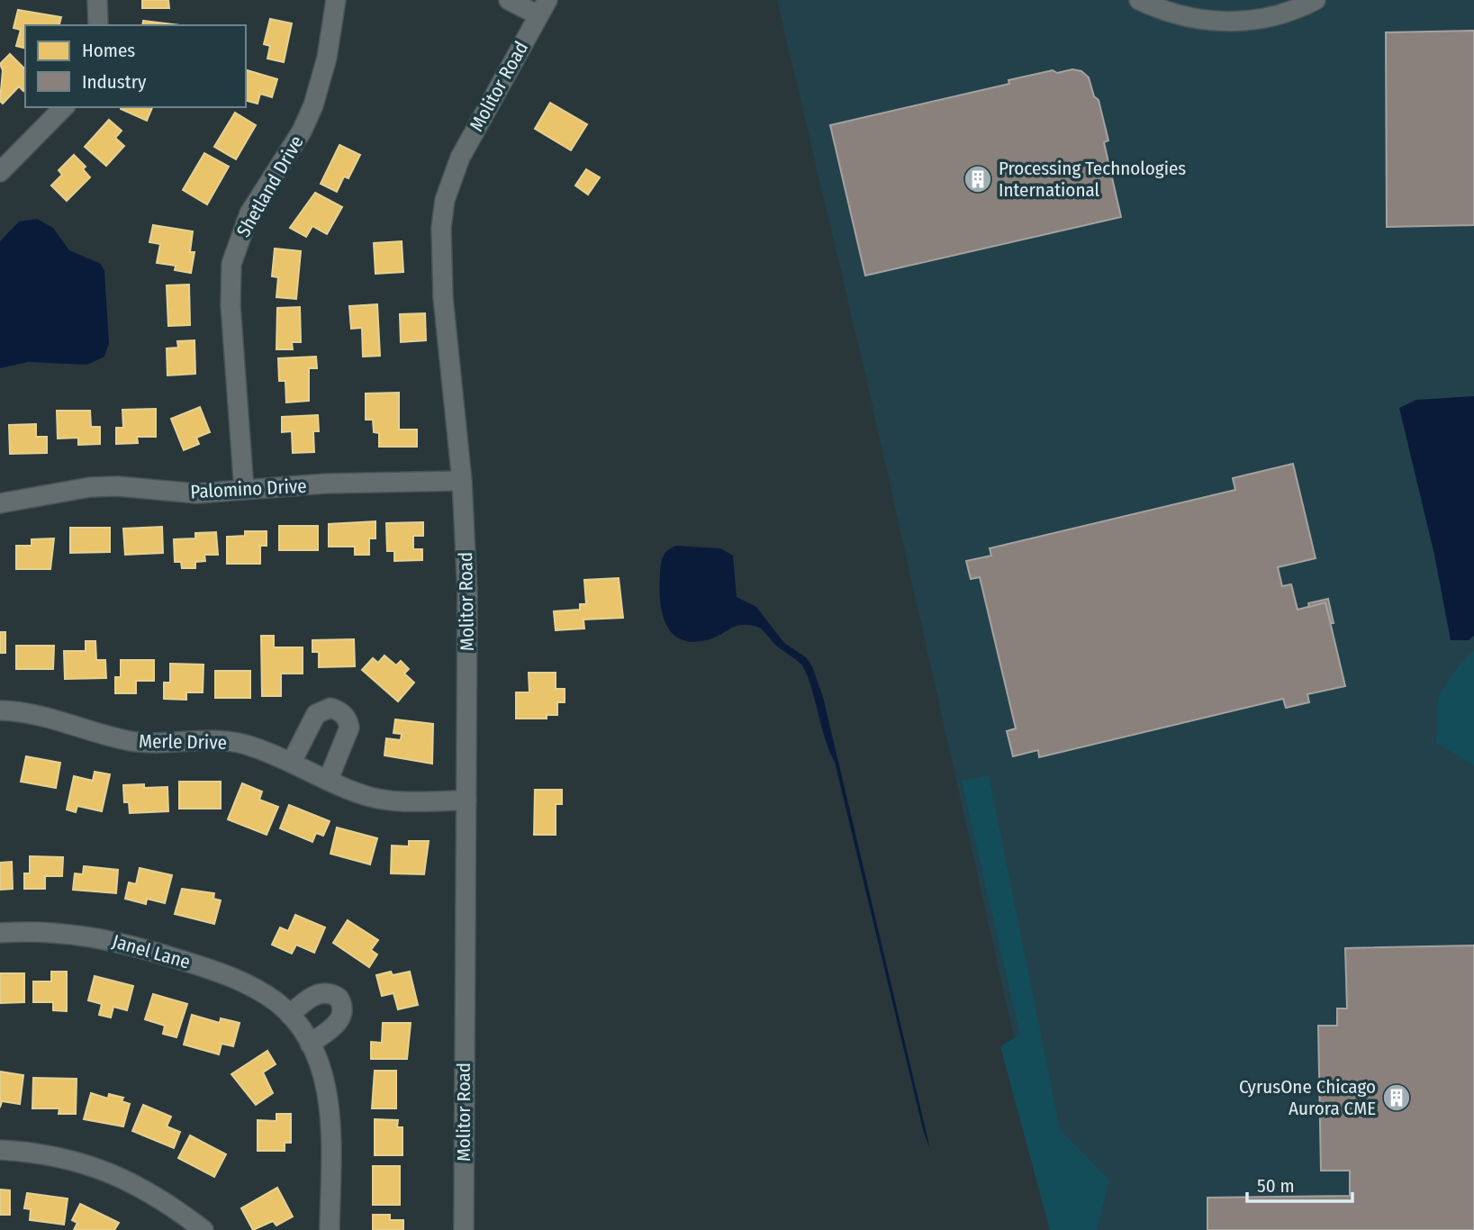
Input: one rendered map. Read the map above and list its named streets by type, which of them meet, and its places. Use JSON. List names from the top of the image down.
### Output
{
  "streets": {
    "street": [
      "Molitor Road",
      "Shetland Drive",
      "Palomino Drive",
      "Merle Drive",
      "Janel Lane"
    ]
  },
  "crossings": [
    ["Molitor Road", "Palomino Drive"],
    ["Molitor Road", "Merle Drive"],
    ["Shetland Drive", "Palomino Drive"]
  ],
  "places": {
    "building": ["Processing Technologies International", "CyrusOne Chicago Aurora CME"]
  },
  "legend": ["Homes", "Industry"],
  "scale_bar": "50 m"
}
